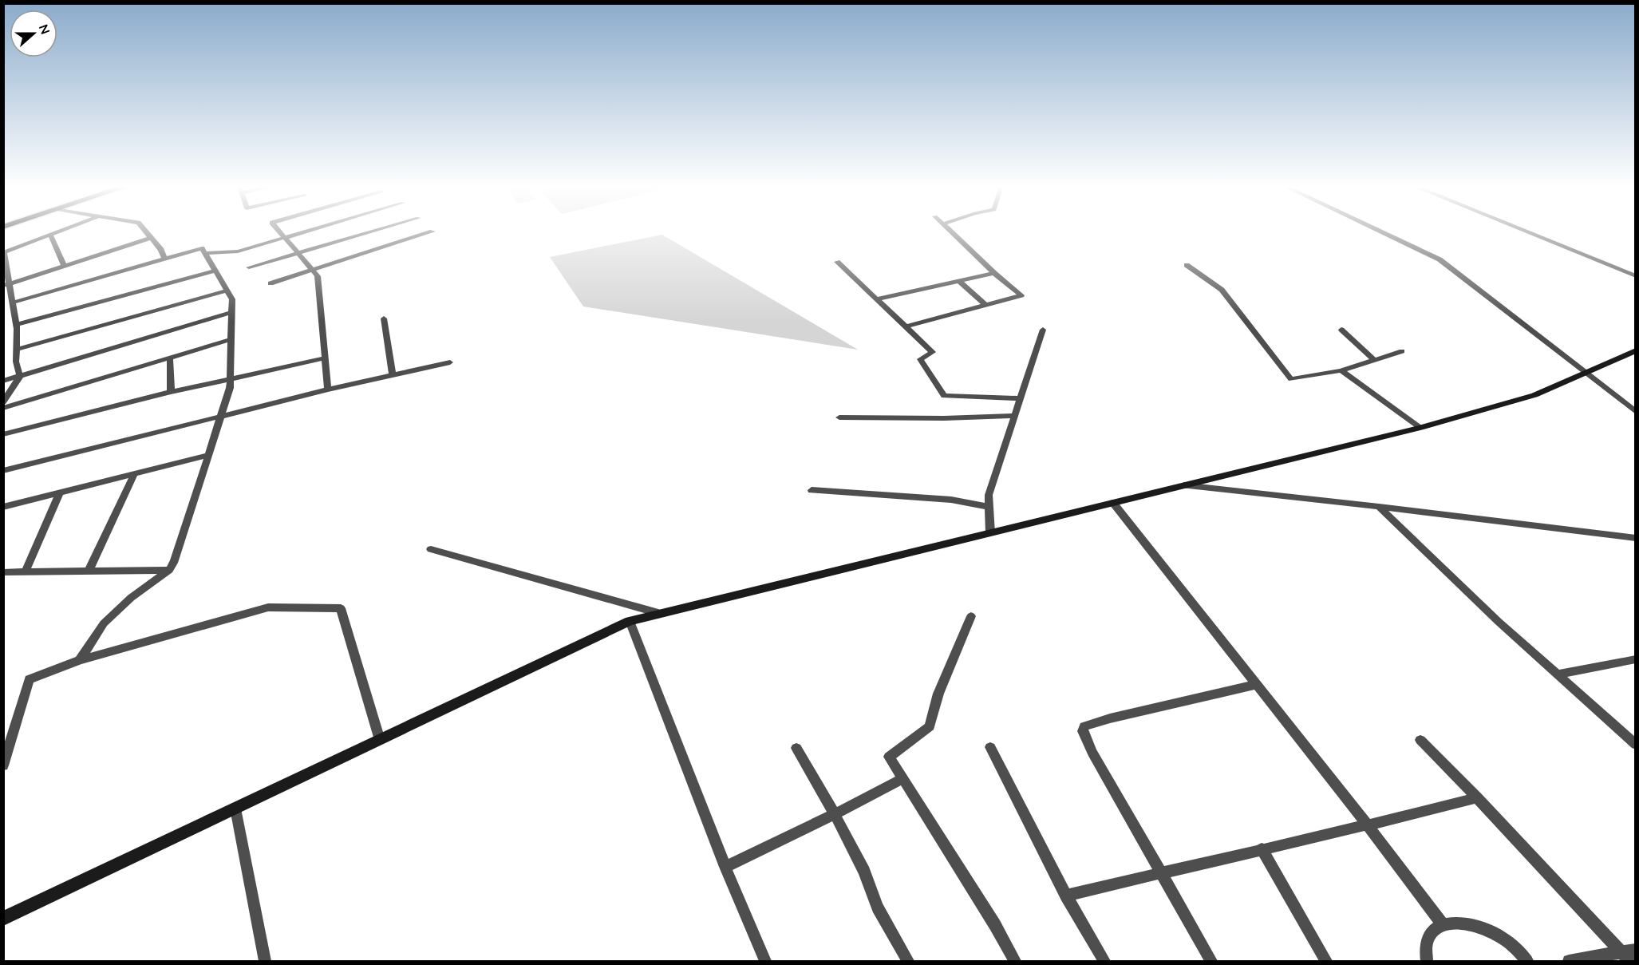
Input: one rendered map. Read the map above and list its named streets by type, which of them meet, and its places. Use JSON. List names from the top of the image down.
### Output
{
  "north": "right"
}
